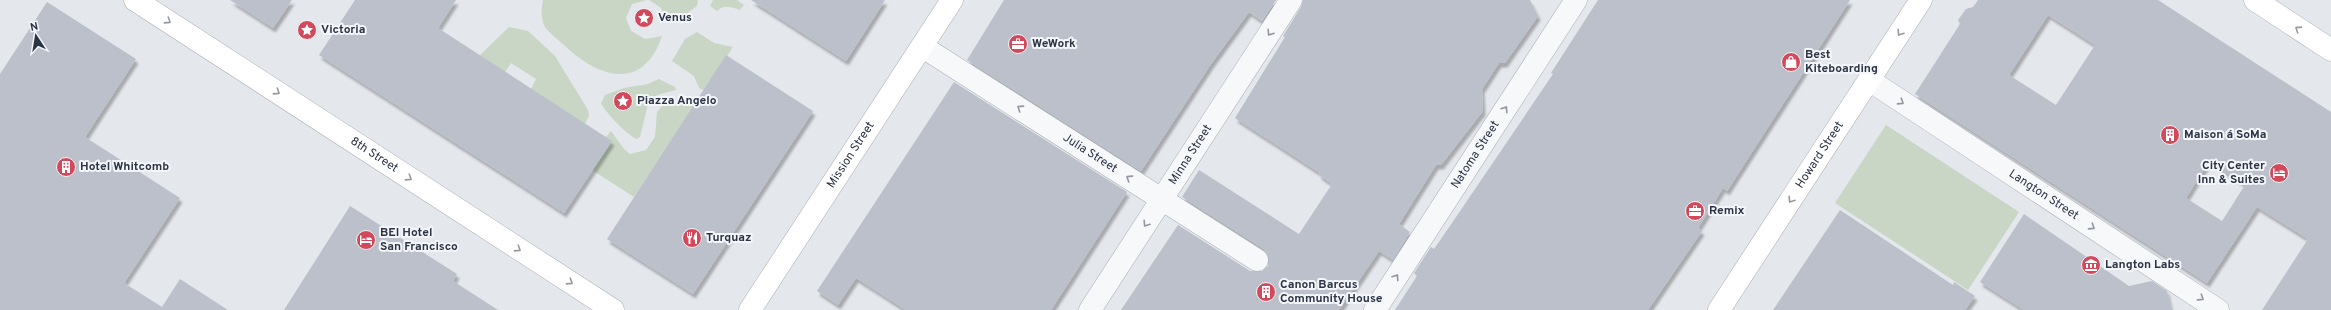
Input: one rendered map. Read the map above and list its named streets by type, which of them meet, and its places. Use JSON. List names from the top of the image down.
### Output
{
  "streets": {
    "main road": ["8th Street", "Howard Street", "Mission Street"],
    "street": [
      "Julia Street",
      "Minna Street",
      "Natoma Street",
      "Langton Street"
    ]
  },
  "crossings": [
    ["Julia Street", "Minna Street"],
    ["Julia Street", "Mission Street"],
    ["Howard Street", "Langton Street"]
  ],
  "one_way": [
    "Julia Street",
    "8th Street",
    "Minna Street",
    "Natoma Street",
    "Howard Street",
    "Langton Street"
  ],
  "places": {
    "place": ["Venus", "Victoria", "Piazza Angelo"],
    "office": ["WeWork", "Remix"],
    "shop": ["Best Kiteboarding"],
    "building": ["Maison á SoMa", "Hotel Whitcomb", "Canon Barcus Community House"],
    "hotel": ["City Center Inn & Suites", "BEI Hotel San Francisco"],
    "restaurant": ["Turquaz"],
    "museum": ["Langton Labs"]
  },
  "north": "top"
}
